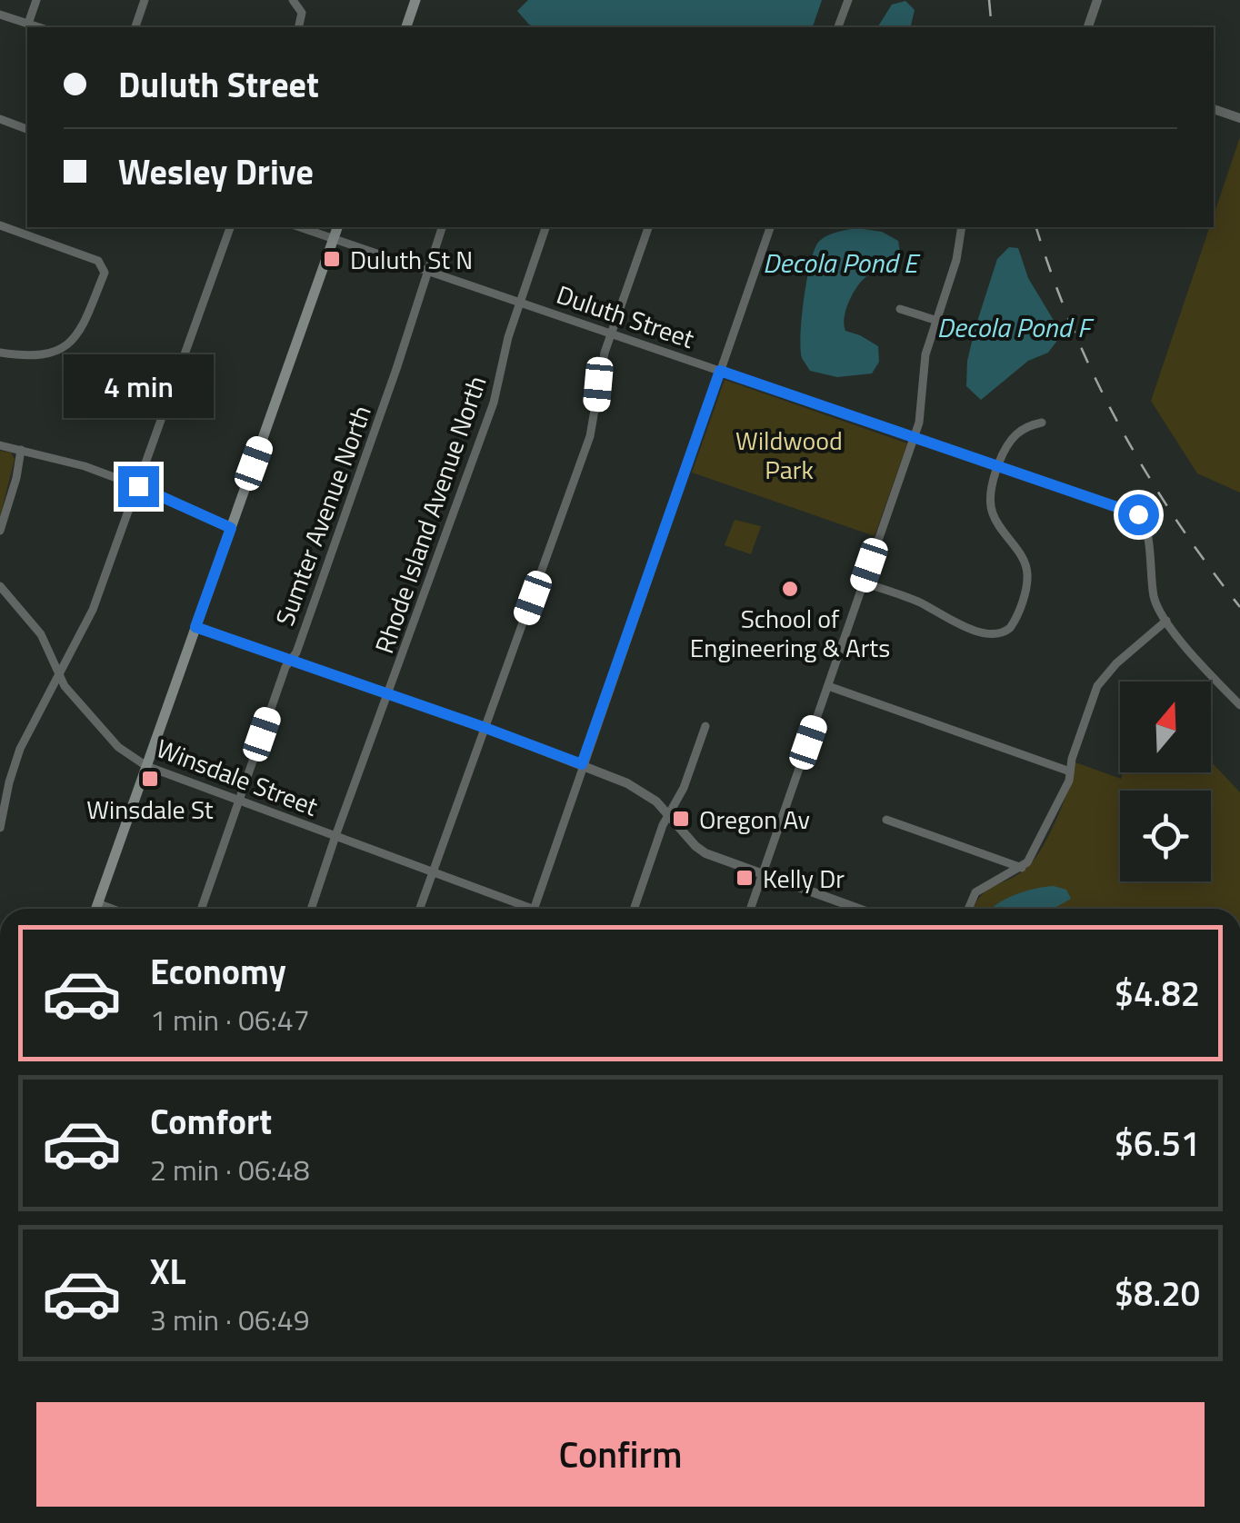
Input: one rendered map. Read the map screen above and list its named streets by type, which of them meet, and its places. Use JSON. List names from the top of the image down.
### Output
{
  "streets": {
    "street": [
      "Duluth Street",
      "Rhode Island Avenue North",
      "Sumter Avenue North",
      "Winsdale Street"
    ]
  },
  "crossings": [
    ["Duluth Street", "Rhode Island Avenue North"],
    ["Duluth Street", "Sumter Avenue North"],
    ["Rhode Island Avenue North", "Winsdale Street"],
    ["Sumter Avenue North", "Winsdale Street"]
  ],
  "water": ["Decola Pond E", "Decola Pond F"],
  "parks": ["Wildwood Park"],
  "places": {
    "transit": [
      "Duluth St N",
      "Winsdale St",
      "Oregon Av",
      "Kelly Dr"
    ],
    "other": ["School of Engineering & Arts"]
  },
  "north": "top",
  "page": {
    "banner": ["Duluth Street", "Wesley Drive"],
    "bubble": "4 min",
    "list": [
      {
        "name": "Economy",
        "note": "1 min · 06:47",
        "value": "$4.82"
      },
      {
        "name": "Comfort",
        "note": "2 min · 06:48",
        "value": "$6.51"
      },
      {
        "name": "XL",
        "note": "3 min · 06:49",
        "value": "$8.20"
      }
    ],
    "buttons": "Confirm"
  }
}
